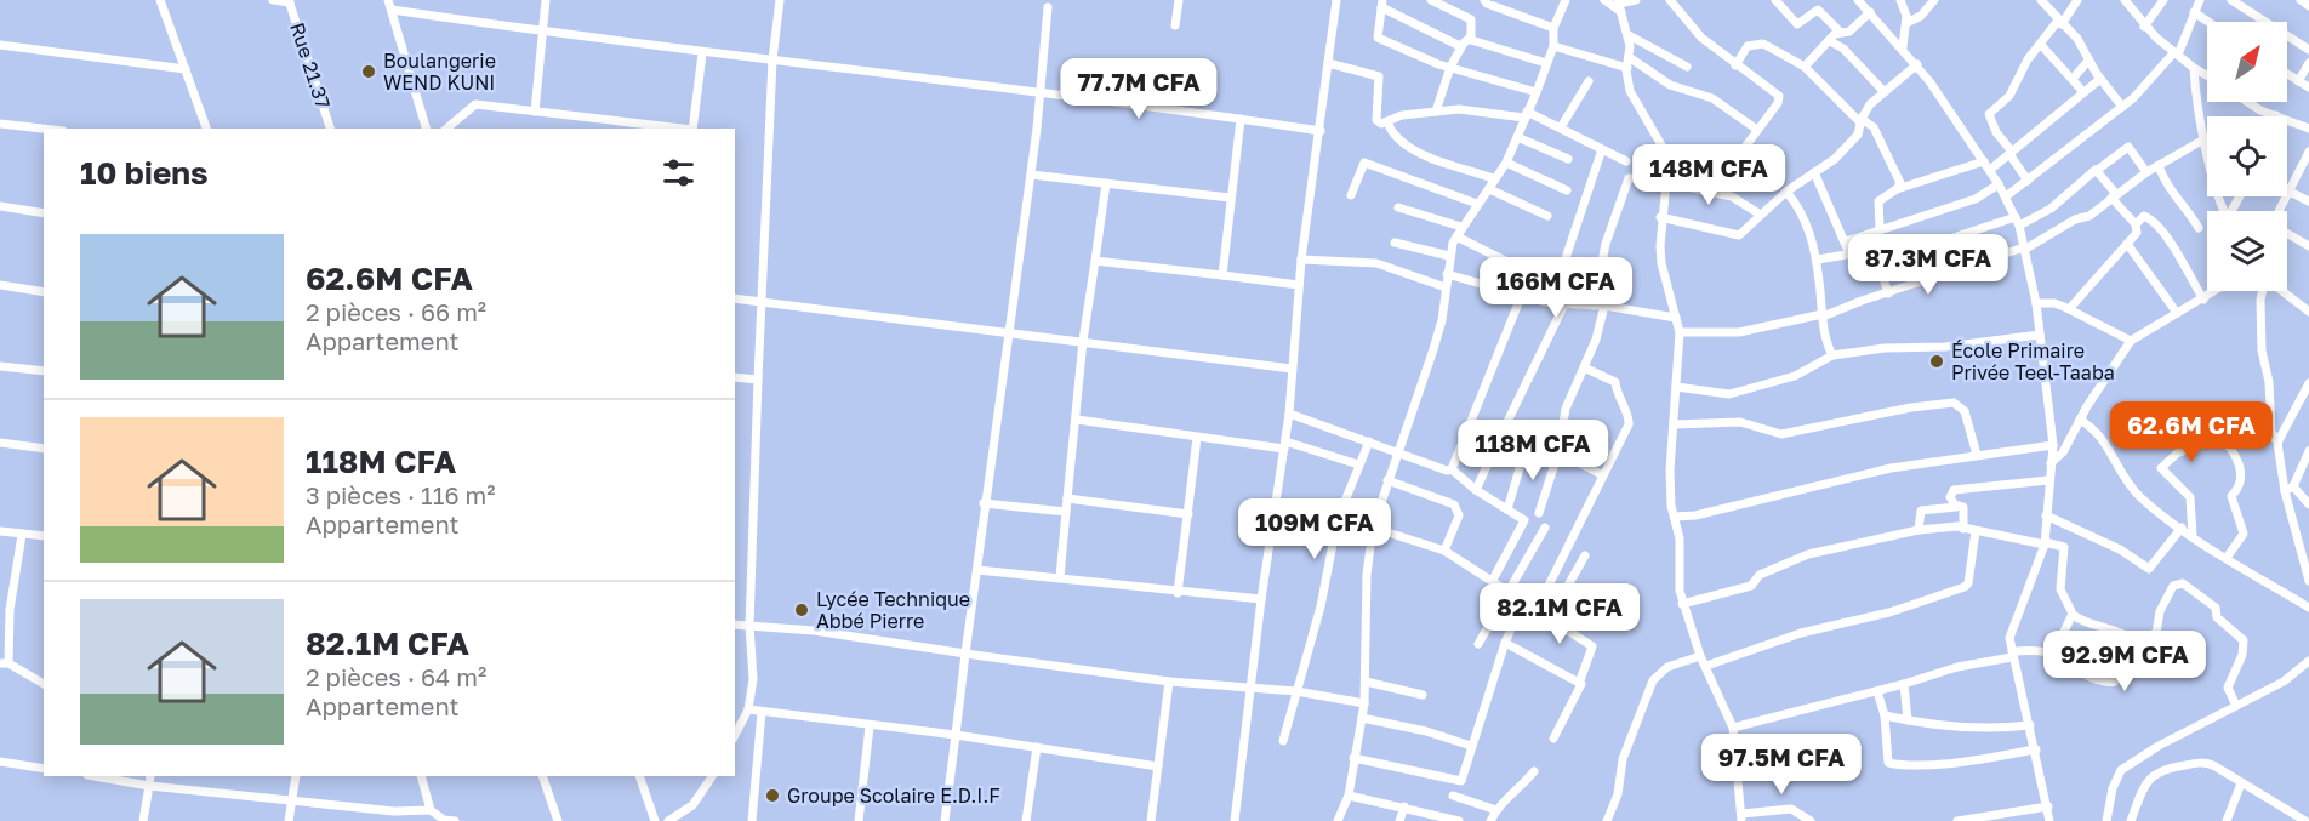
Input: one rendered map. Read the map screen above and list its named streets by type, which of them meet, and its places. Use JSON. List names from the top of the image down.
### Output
{
  "streets": {
    "street": ["Rue 21.37"]
  },
  "places": [
    "Boulangerie WEND KUNI",
    "École Primaire Privée Teel-Taaba",
    "Lycée Technique Abbé Pierre",
    "Groupe Scolaire E.D.I.F"
  ],
  "north": "top right",
  "page": {
    "price": [
      "77.7M CFA",
      "148M CFA",
      "87.3M CFA",
      "166M CFA",
      "62.6M CFA",
      "118M CFA",
      "109M CFA",
      "82.1M CFA",
      "92.9M CFA",
      "97.5M CFA"
    ],
    "heading": "10 biens",
    "list": [
      {
        "name": "62.6M CFA",
        "note": "2 pièces · 66 m² · Appartement"
      },
      {
        "name": "118M CFA",
        "note": "3 pièces · 116 m² · Appartement"
      },
      {
        "name": "82.1M CFA",
        "note": "2 pièces · 64 m² · Appartement"
      }
    ]
  }
}
